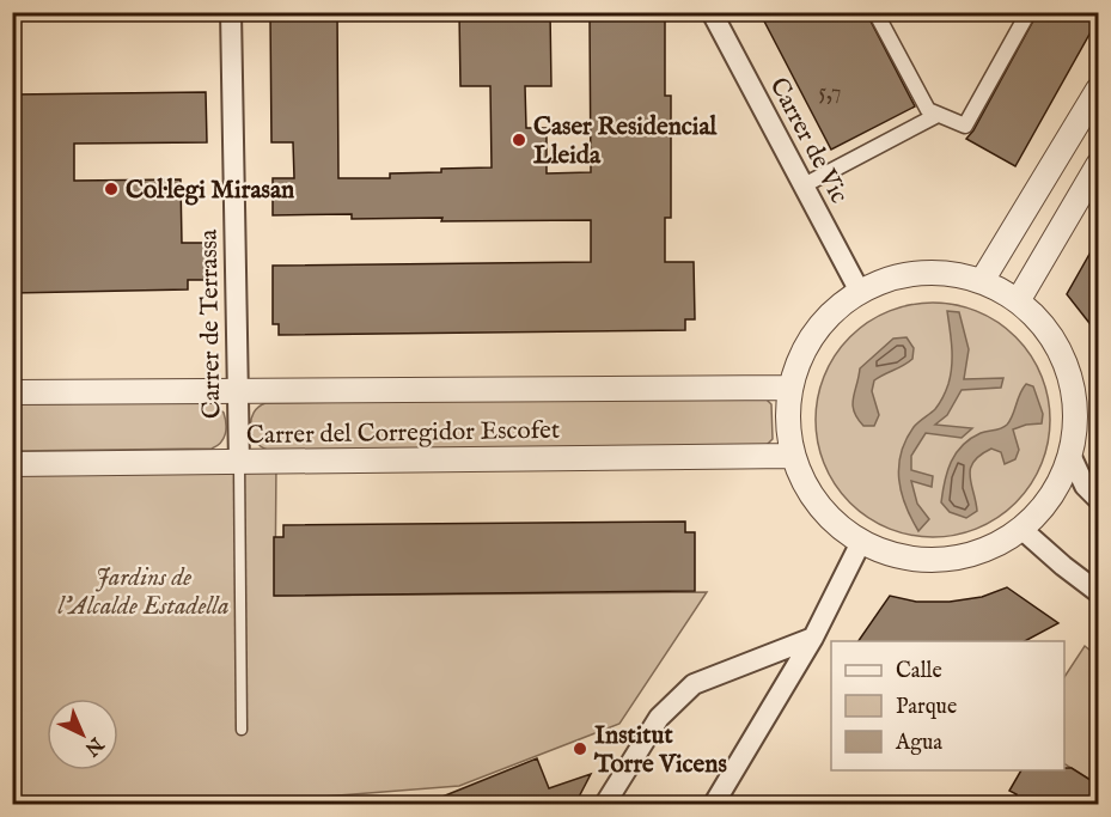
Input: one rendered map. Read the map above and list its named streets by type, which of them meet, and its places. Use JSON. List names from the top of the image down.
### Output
{
  "streets": {
    "street": ["Carrer de Vic", "Carrer de Terrassa", "Carrer del Corregidor Escofet"]
  },
  "crossings": [
    ["Carrer de Terrassa", "Carrer del Corregidor Escofet"]
  ],
  "parks": ["Jardins de l'Alcalde Estadella"],
  "places": ["Caser Residencial Lleida", "Col·legi Mirasan", "Institut Torre Vicens"],
  "house_numbers": ["5,7"],
  "legend": ["Calle", "Parque", "Agua"],
  "north": "bottom right"
}
